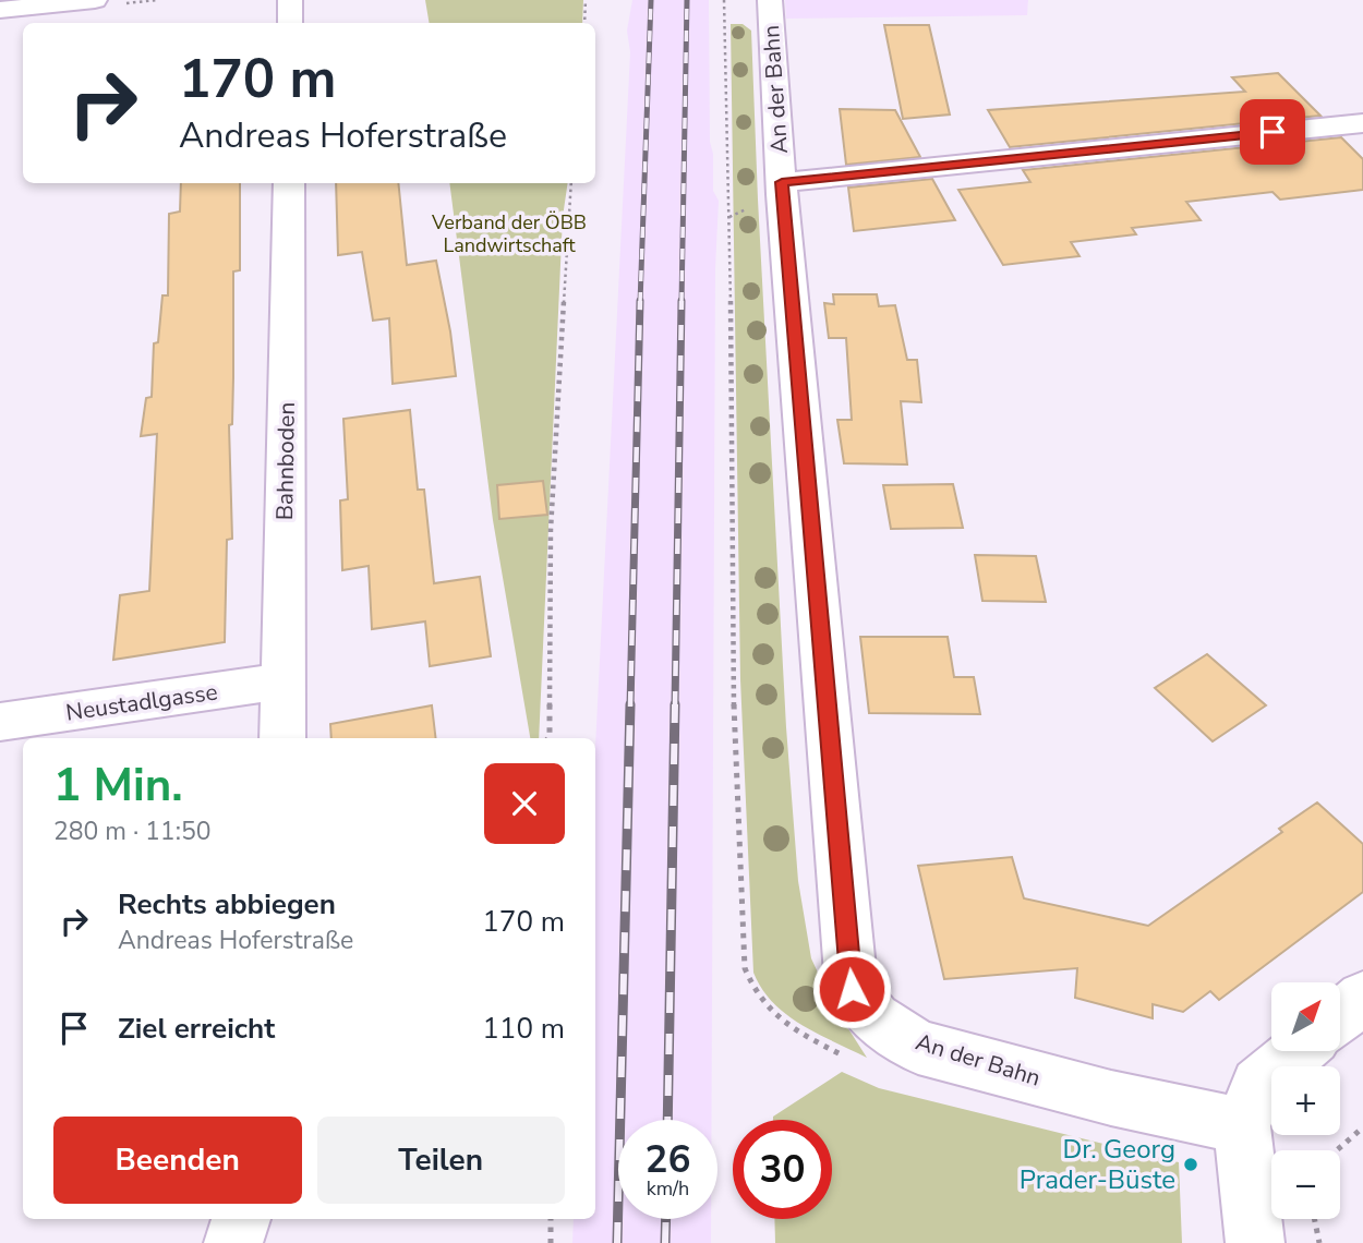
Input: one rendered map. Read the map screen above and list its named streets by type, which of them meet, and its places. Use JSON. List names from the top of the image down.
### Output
{
  "streets": {
    "street": ["An der Bahn", "Bahnboden", "Neustadlgasse"]
  },
  "crossings": [
    ["Bahnboden", "Neustadlgasse"]
  ],
  "parks": ["Verband der ÖBB Landwirtschaft"],
  "places": ["Dr. Georg Prader-Büste"],
  "north": "top right",
  "page": {
    "turn": ["170 m", "Andreas Hoferstraße"],
    "heading": ["1 Min.", "280 m · 11:50"],
    "list": [
      {
        "name": "Rechts abbiegen",
        "note": "Andreas Hoferstraße",
        "value": "170 m"
      },
      {
        "name": "Ziel erreicht",
        "value": "110 m"
      }
    ],
    "map_buttons": ["+", "−"],
    "buttons": ["Beenden", "Teilen"],
    "speed": "26 km/h",
    "limit": "30"
  }
}
